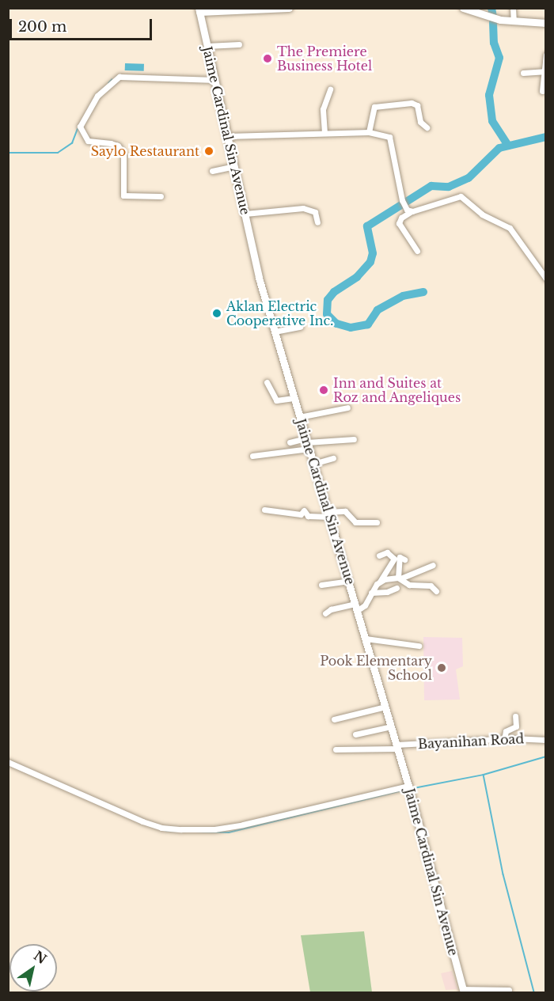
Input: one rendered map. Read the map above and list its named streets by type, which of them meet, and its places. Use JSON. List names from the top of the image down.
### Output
{
  "streets": {
    "main road": ["Jaime Cardinal Sin Avenue"],
    "street": ["Bayanihan Road"]
  },
  "crossings": [
    ["Jaime Cardinal Sin Avenue", "Bayanihan Road"]
  ],
  "places": [
    "The Premiere Business Hotel",
    "Saylo Restaurant",
    "Aklan Electric Cooperative Inc.",
    "Inn and Suites at Roz and Angeliques",
    "Pook Elementary School"
  ],
  "scale_bar": "200 m",
  "north": "top right"
}
